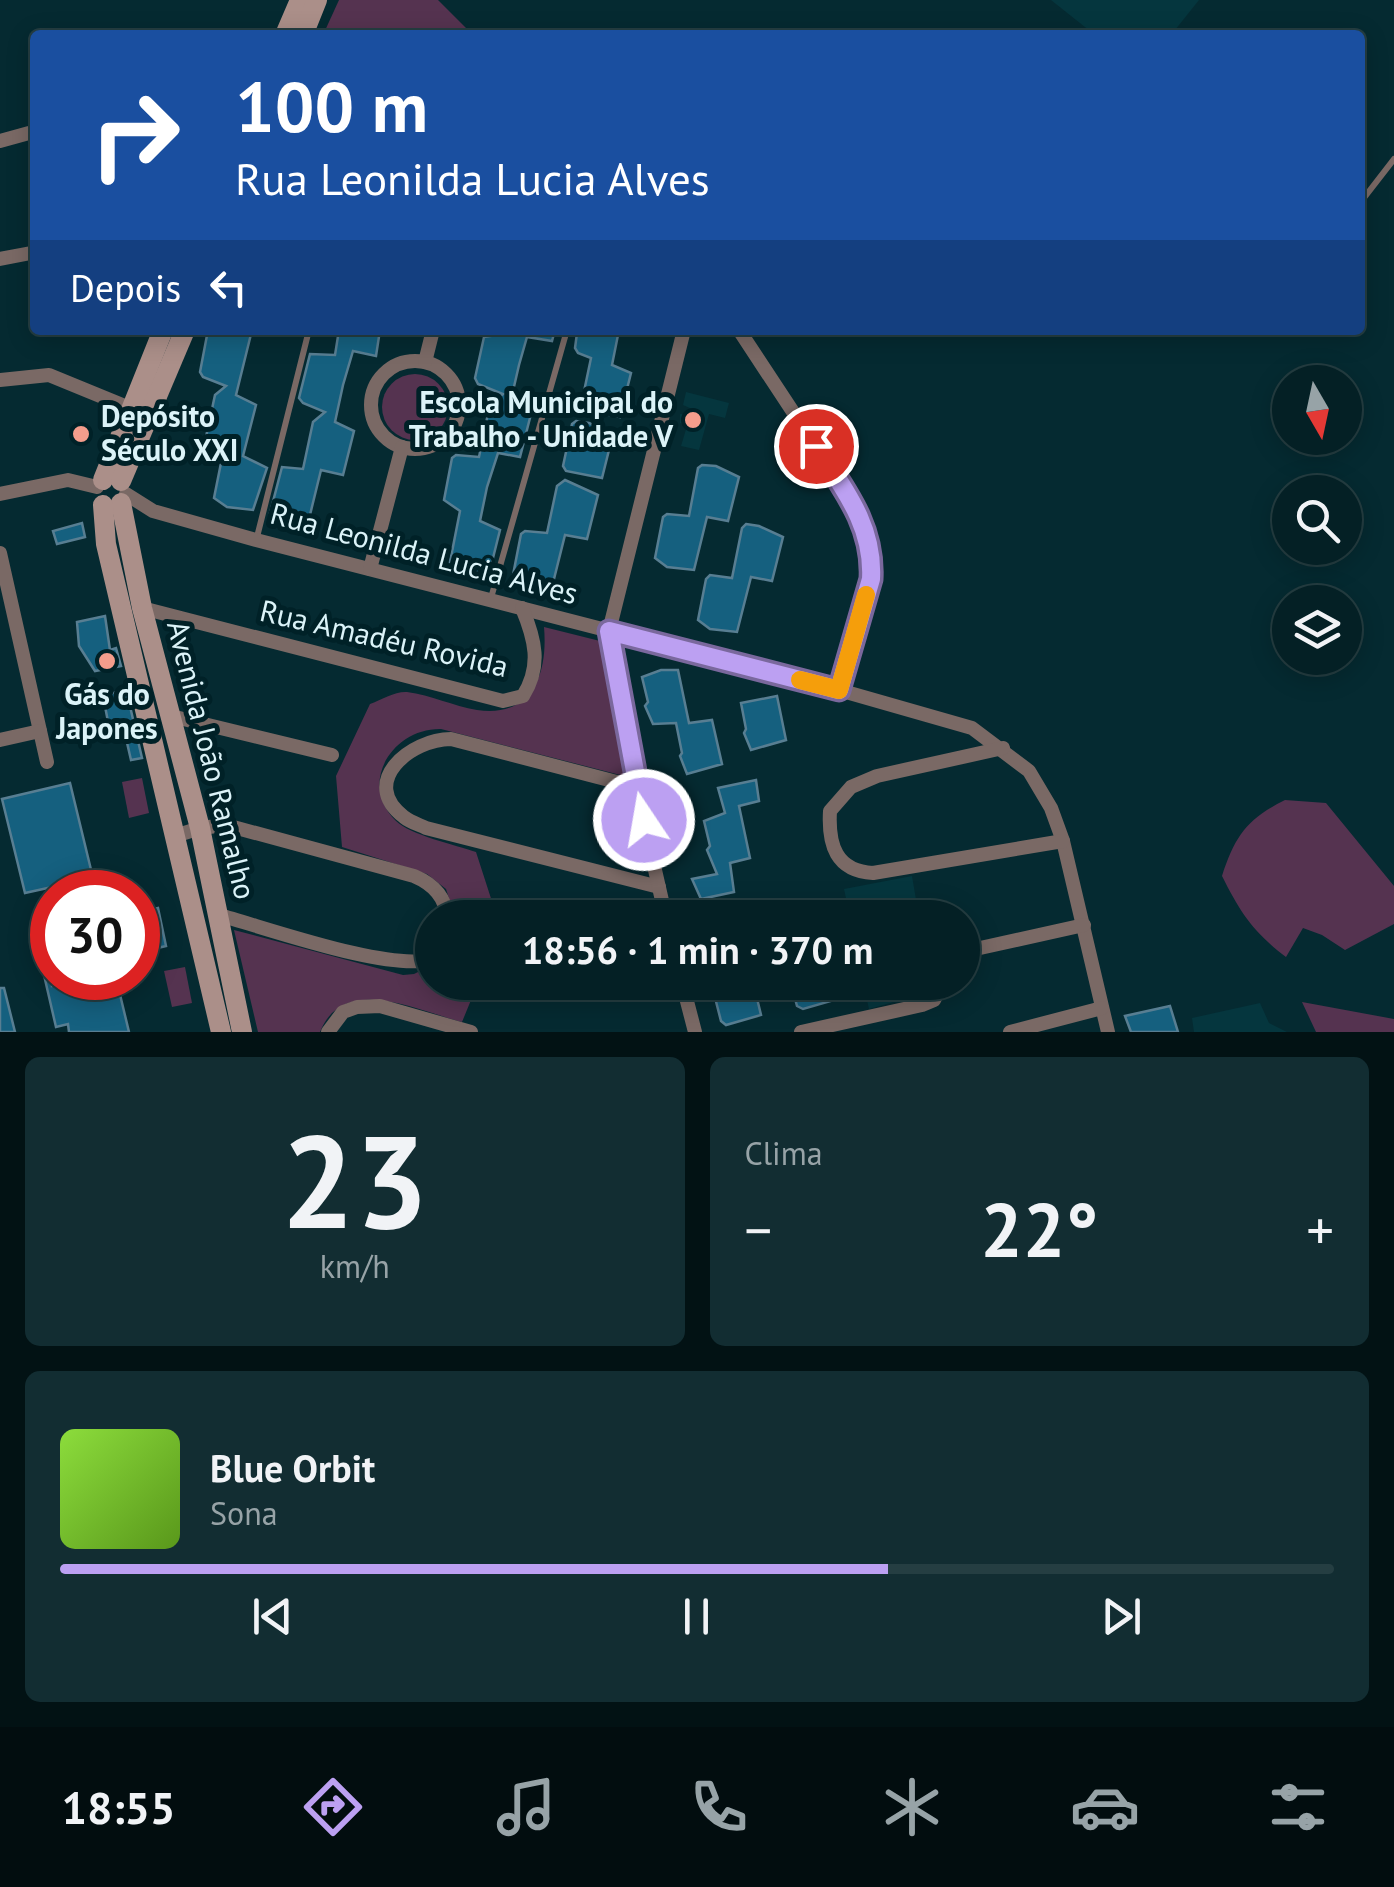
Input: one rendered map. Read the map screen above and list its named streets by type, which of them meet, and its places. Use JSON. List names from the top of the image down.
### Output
{
  "streets": {
    "street": ["Rua Leonilda Lucia Alves", "Rua Amadéu Rovida", "Avenida João Ramalho"]
  },
  "crossings": [
    ["Rua Leonilda Lucia Alves", "Rua Amadéu Rovida"],
    ["Rua Leonilda Lucia Alves", "Avenida João Ramalho"],
    ["Rua Amadéu Rovida", "Avenida João Ramalho"]
  ],
  "places": ["Escola Municipal do Trabalho - Unidade V", "Depósito Século XXI", "Gás do Japones"],
  "north": "bottom",
  "page": {
    "turn": ["100 m", "Rua Leonilda Lucia Alves"],
    "then": "Depois",
    "limit": "30",
    "trip": "18:56 · 1 min · 370 m",
    "tile": [
      ["23", "km/h"],
      "Clima"
    ],
    "heat": ["−", "22°", "+"],
    "song": ["Blue Orbit", "Sona"],
    "tabs": "18:55"
  }
}
